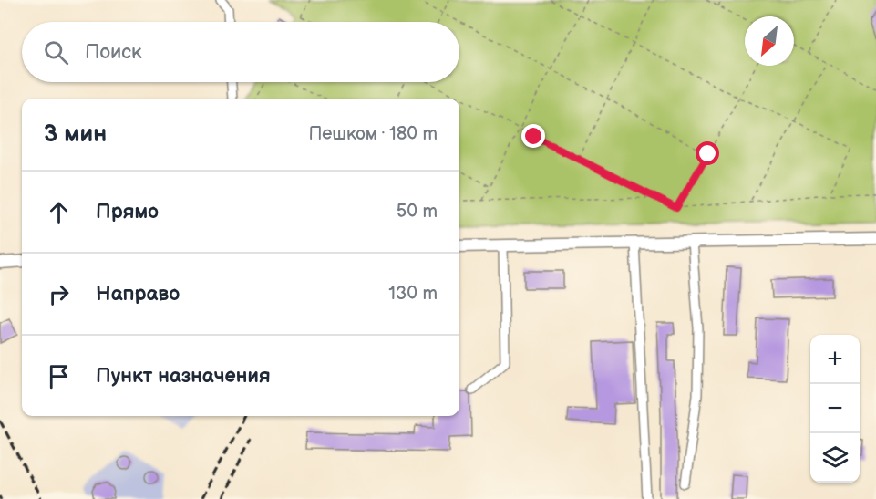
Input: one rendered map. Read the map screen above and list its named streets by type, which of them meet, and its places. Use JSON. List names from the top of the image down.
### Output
{
  "north": "bottom left",
  "page": {
    "search": "Поиск",
    "heading": ["3 мин", "Пешком · 180 m"],
    "list": [
      ["Прямо", "50 m"],
      ["Направо", "130 m"],
      "Пункт назначения"
    ],
    "map_buttons": ["+", "−"]
  }
}
